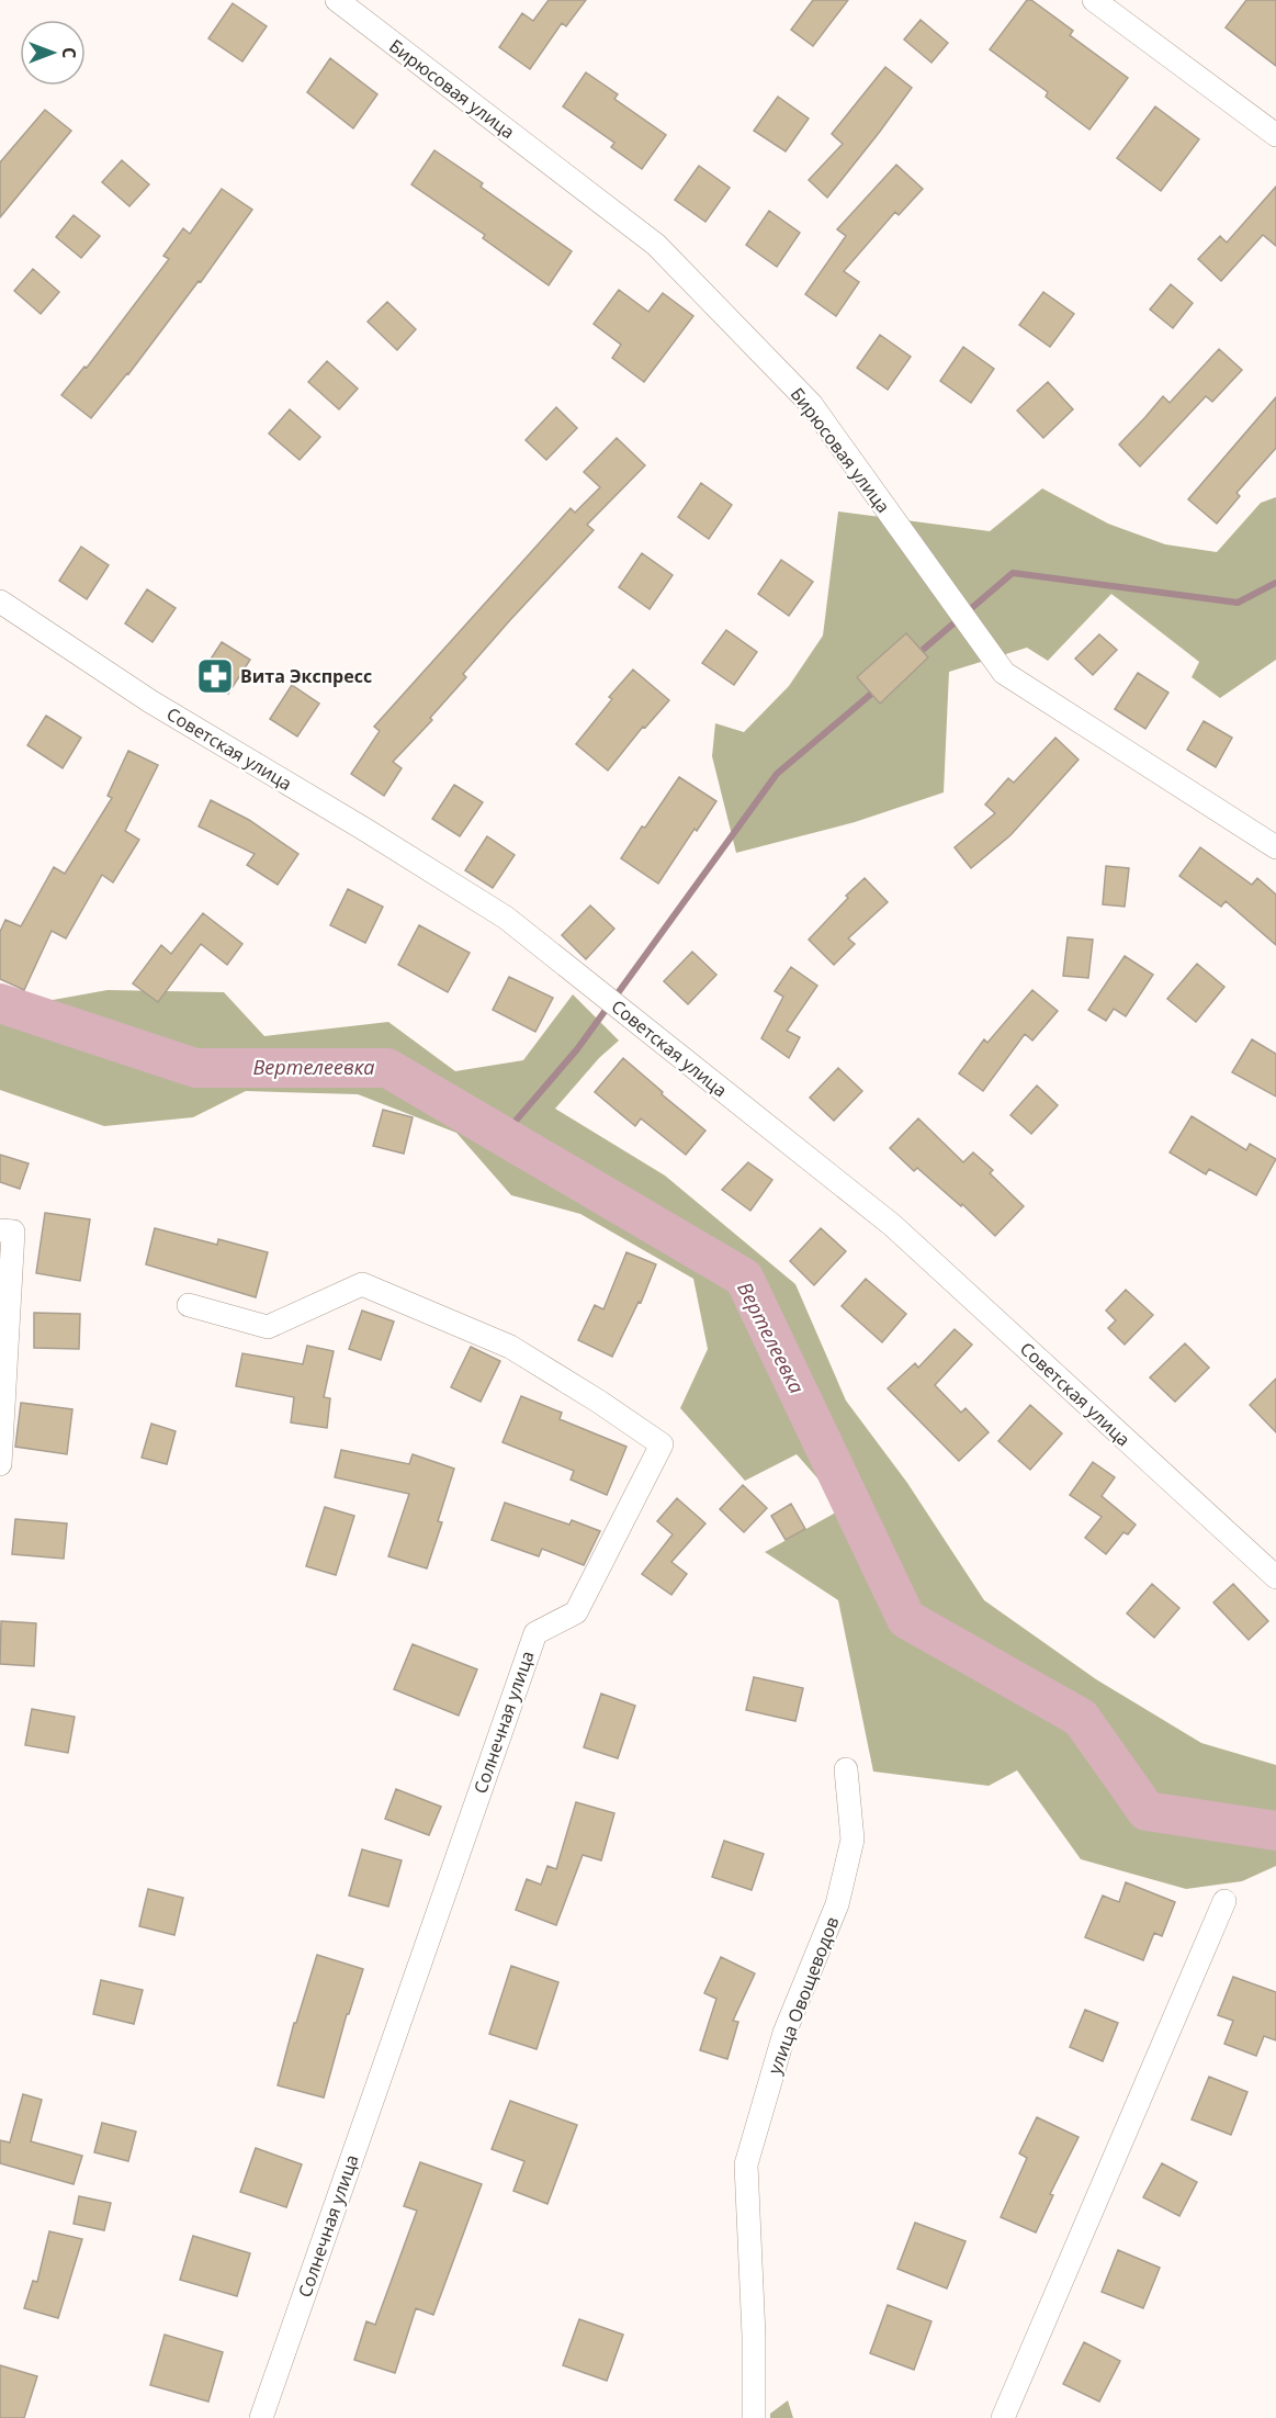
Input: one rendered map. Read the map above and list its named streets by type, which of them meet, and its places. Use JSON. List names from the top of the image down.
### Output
{
  "streets": {
    "street": [
      "Бирюсовая улица",
      "Советская улица",
      "Солнечная улица",
      "улица Овощеводов"
    ]
  },
  "water": ["Вертелеевка"],
  "places": {
    "pharmacy": ["Вита Экспресс"]
  },
  "north": "right"
}
